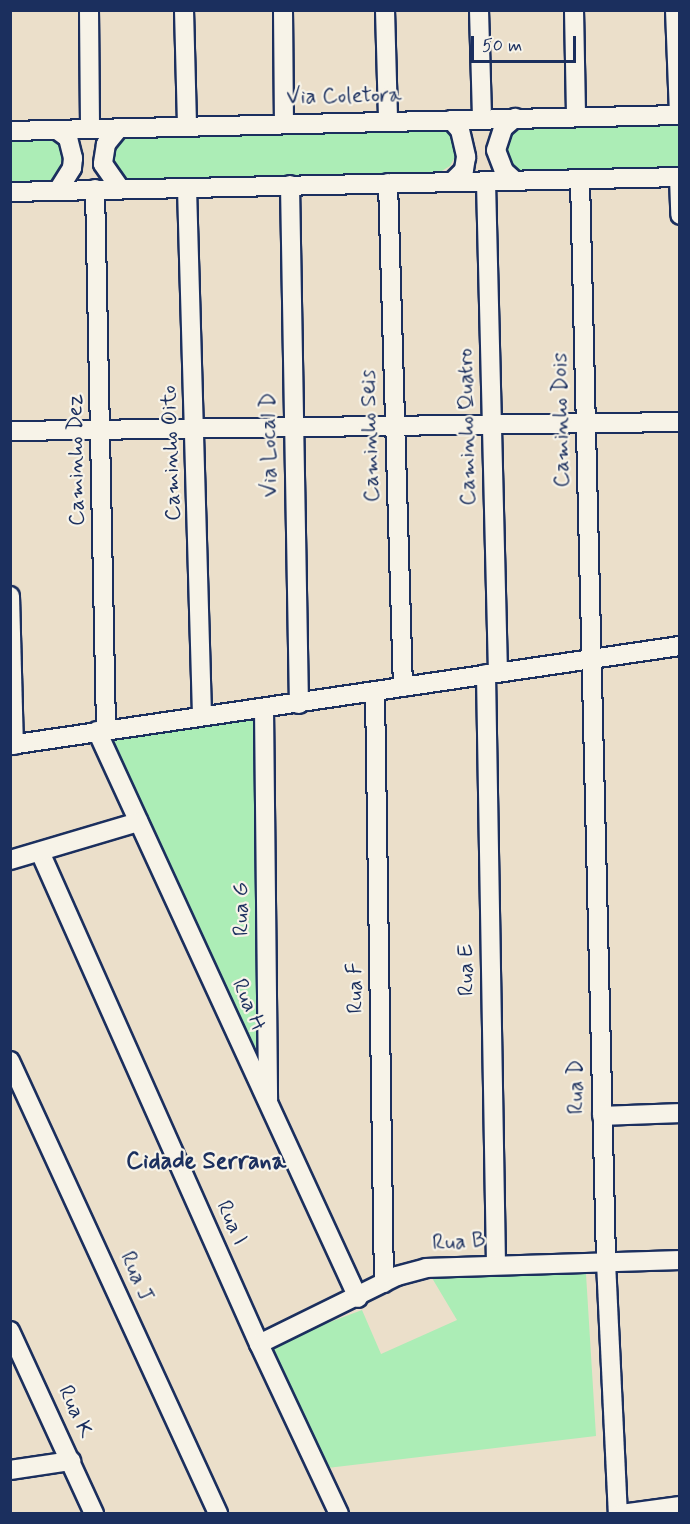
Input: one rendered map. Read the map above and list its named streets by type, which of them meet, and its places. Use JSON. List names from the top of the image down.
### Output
{
  "streets": {
    "street": [
      "Via Coletora",
      "Caminho Dois",
      "Caminho Quatro",
      "Caminho Seis",
      "Via Local D",
      "Caminho Oito",
      "Caminho Dez",
      "Rua G",
      "Rua E",
      "Rua F",
      "Rua H",
      "Rua D",
      "Rua I",
      "Rua B",
      "Rua J",
      "Rua K"
    ]
  },
  "crossings": [
    ["Caminho Dois", "Rua D"],
    ["Caminho Quatro", "Rua E"],
    ["Caminho Dez", "Rua H"],
    ["Rua G", "Rua H"],
    ["Rua E", "Rua B"],
    ["Rua F", "Rua B"],
    ["Rua H", "Rua B"],
    ["Rua D", "Rua B"],
    ["Rua I", "Rua B"]
  ],
  "districts": ["Cidade Serrana"],
  "scale_bar": "50 m"
}
